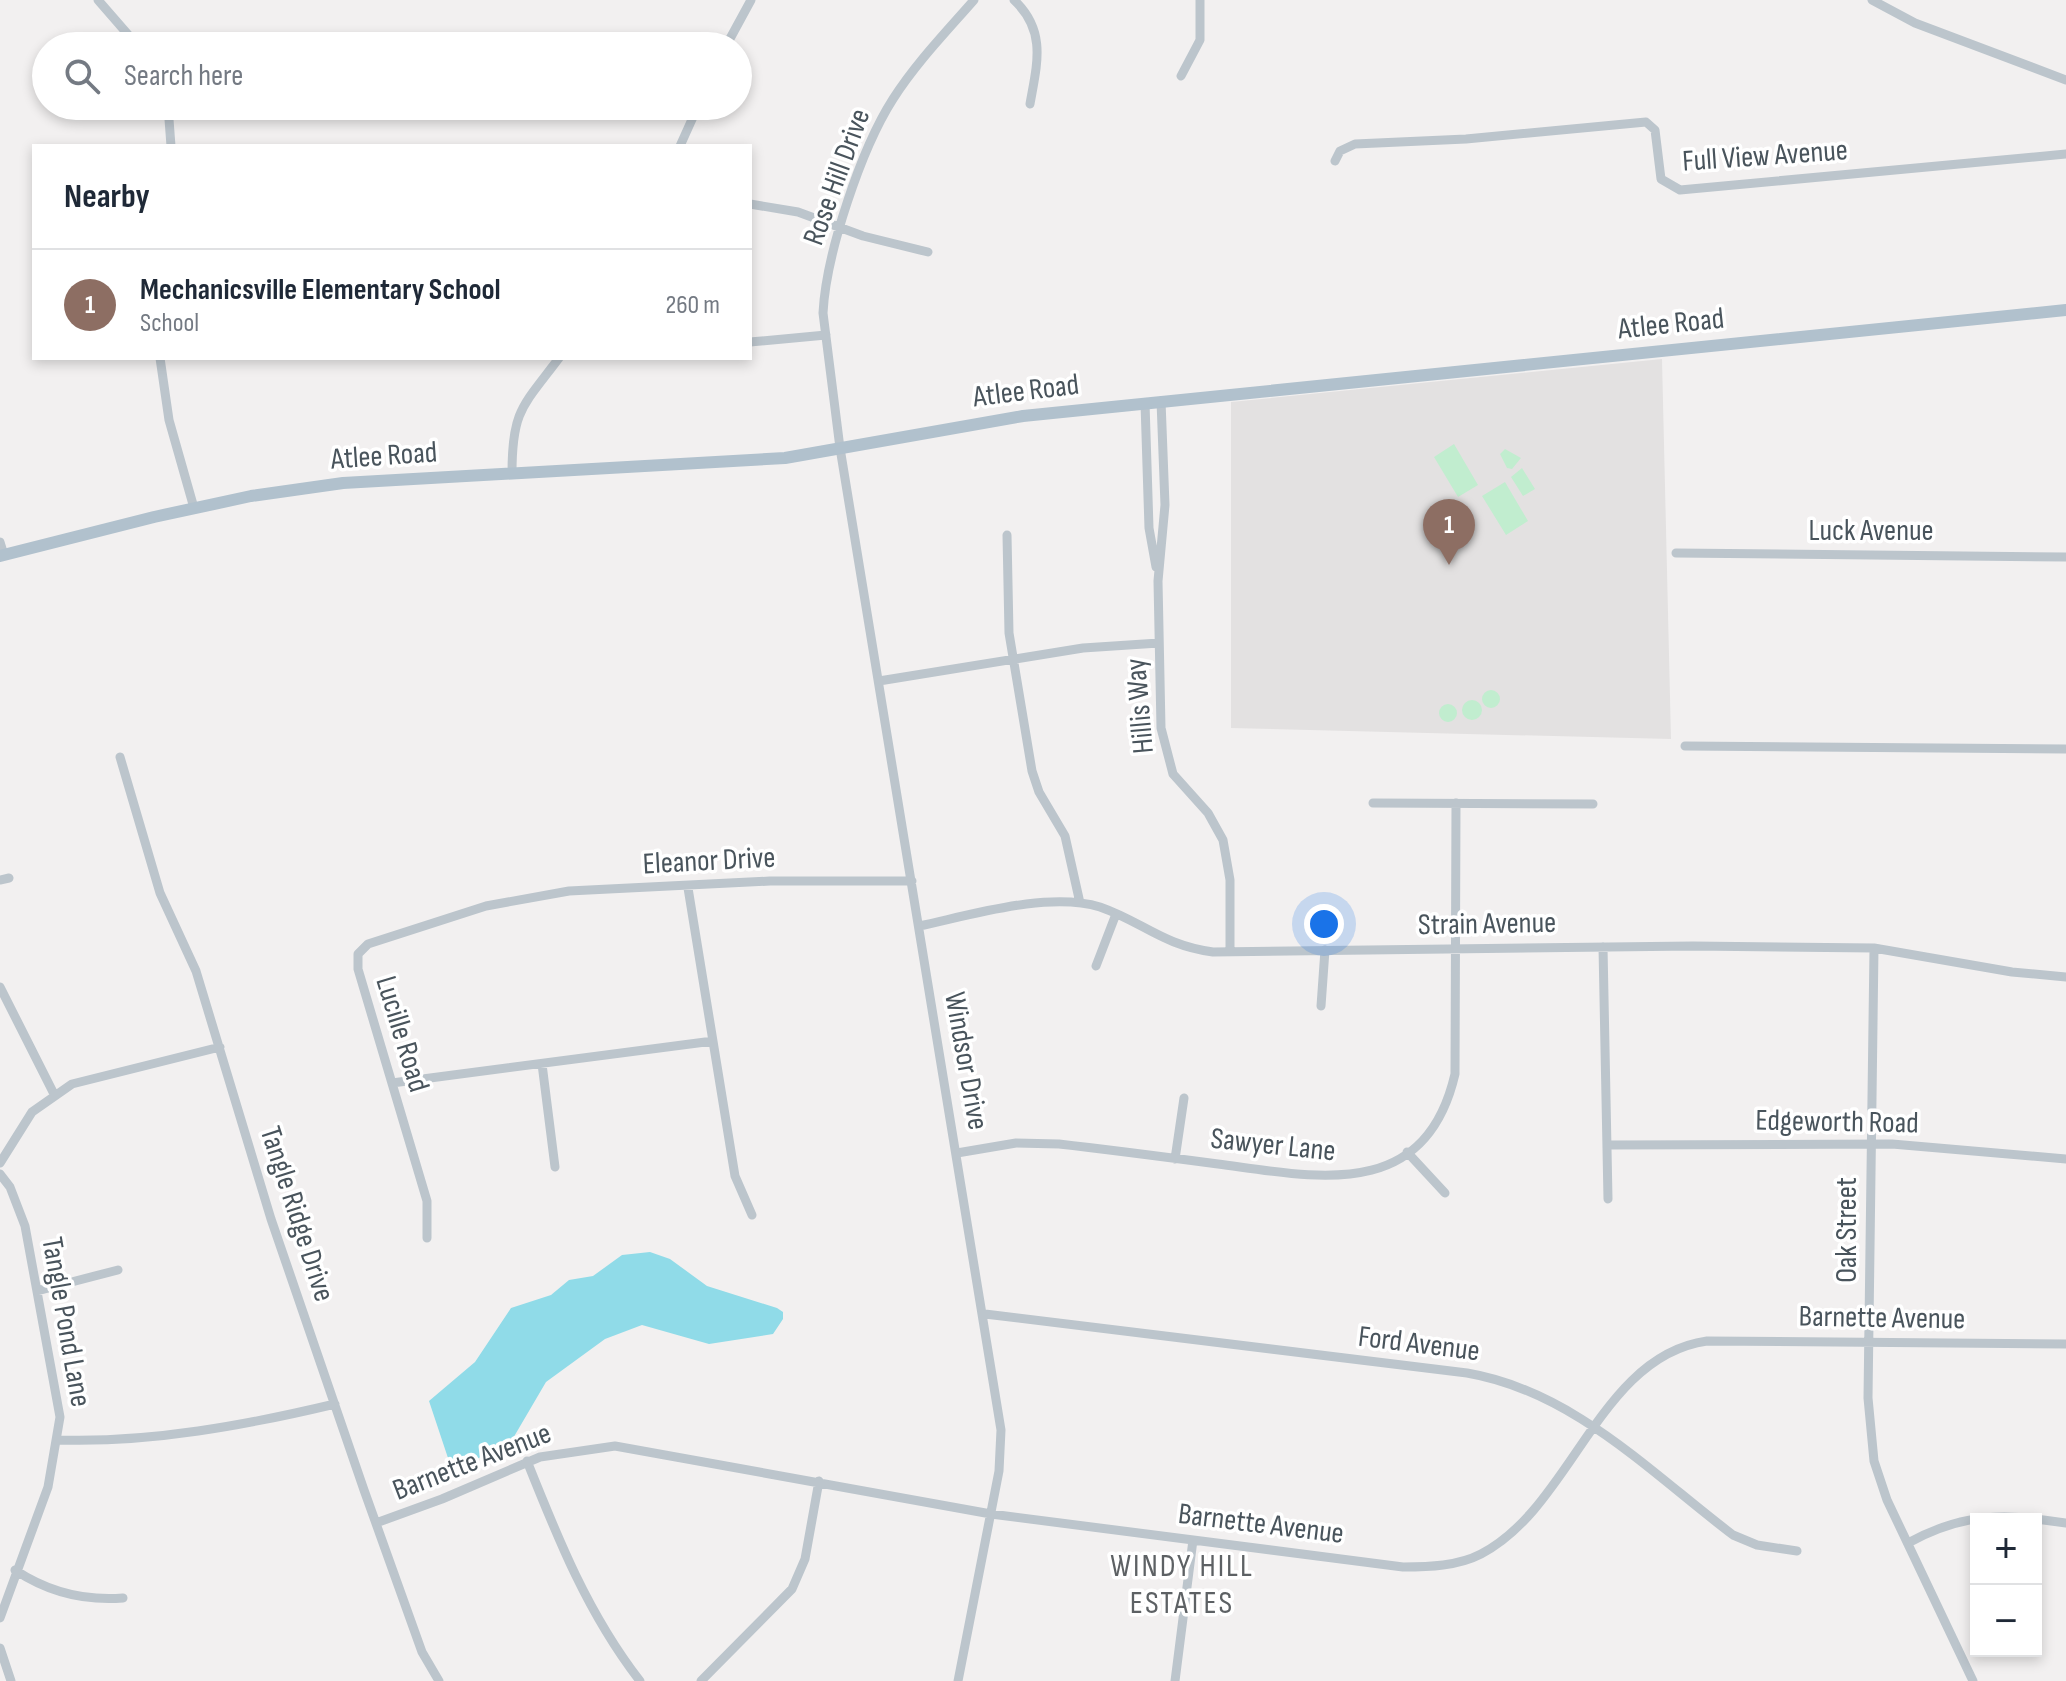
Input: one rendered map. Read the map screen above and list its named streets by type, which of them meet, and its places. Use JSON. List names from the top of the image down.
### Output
{
  "streets": {
    "main road": ["Atlee Road"],
    "street": [
      "Full View Avenue",
      "Rose Hill Drive",
      "Luck Avenue",
      "Hillis Way",
      "Eleanor Drive",
      "Strain Avenue",
      "Lucille Road",
      "Windsor Drive",
      "Edgeworth Road",
      "Sawyer Lane",
      "Tangle Ridge Drive",
      "Oak Street",
      "Barnette Avenue",
      "Tangle Pond Lane",
      "Ford Avenue"
    ]
  },
  "crossings": [
    ["Rose Hill Drive", "Atlee Road"],
    ["Rose Hill Drive", "Windsor Drive"],
    ["Atlee Road", "Hillis Way"],
    ["Atlee Road", "Windsor Drive"],
    ["Hillis Way", "Strain Avenue"],
    ["Eleanor Drive", "Lucille Road"],
    ["Eleanor Drive", "Windsor Drive"],
    ["Strain Avenue", "Windsor Drive"],
    ["Strain Avenue", "Sawyer Lane"],
    ["Strain Avenue", "Oak Street"],
    ["Windsor Drive", "Sawyer Lane"],
    ["Windsor Drive", "Barnette Avenue"],
    ["Windsor Drive", "Ford Avenue"],
    ["Edgeworth Road", "Oak Street"],
    ["Tangle Ridge Drive", "Barnette Avenue"],
    ["Oak Street", "Barnette Avenue"],
    ["Barnette Avenue", "Ford Avenue"]
  ],
  "districts": ["WINDY HILL ESTATES"],
  "page": {
    "search": "Search here",
    "heading": "Nearby",
    "list": [
      {
        "mark": "1",
        "name": "Mechanicsville Elementary School",
        "note": "School",
        "value": "260 m"
      }
    ],
    "pins": "1",
    "map_buttons": ["+", "−"]
  }
}
